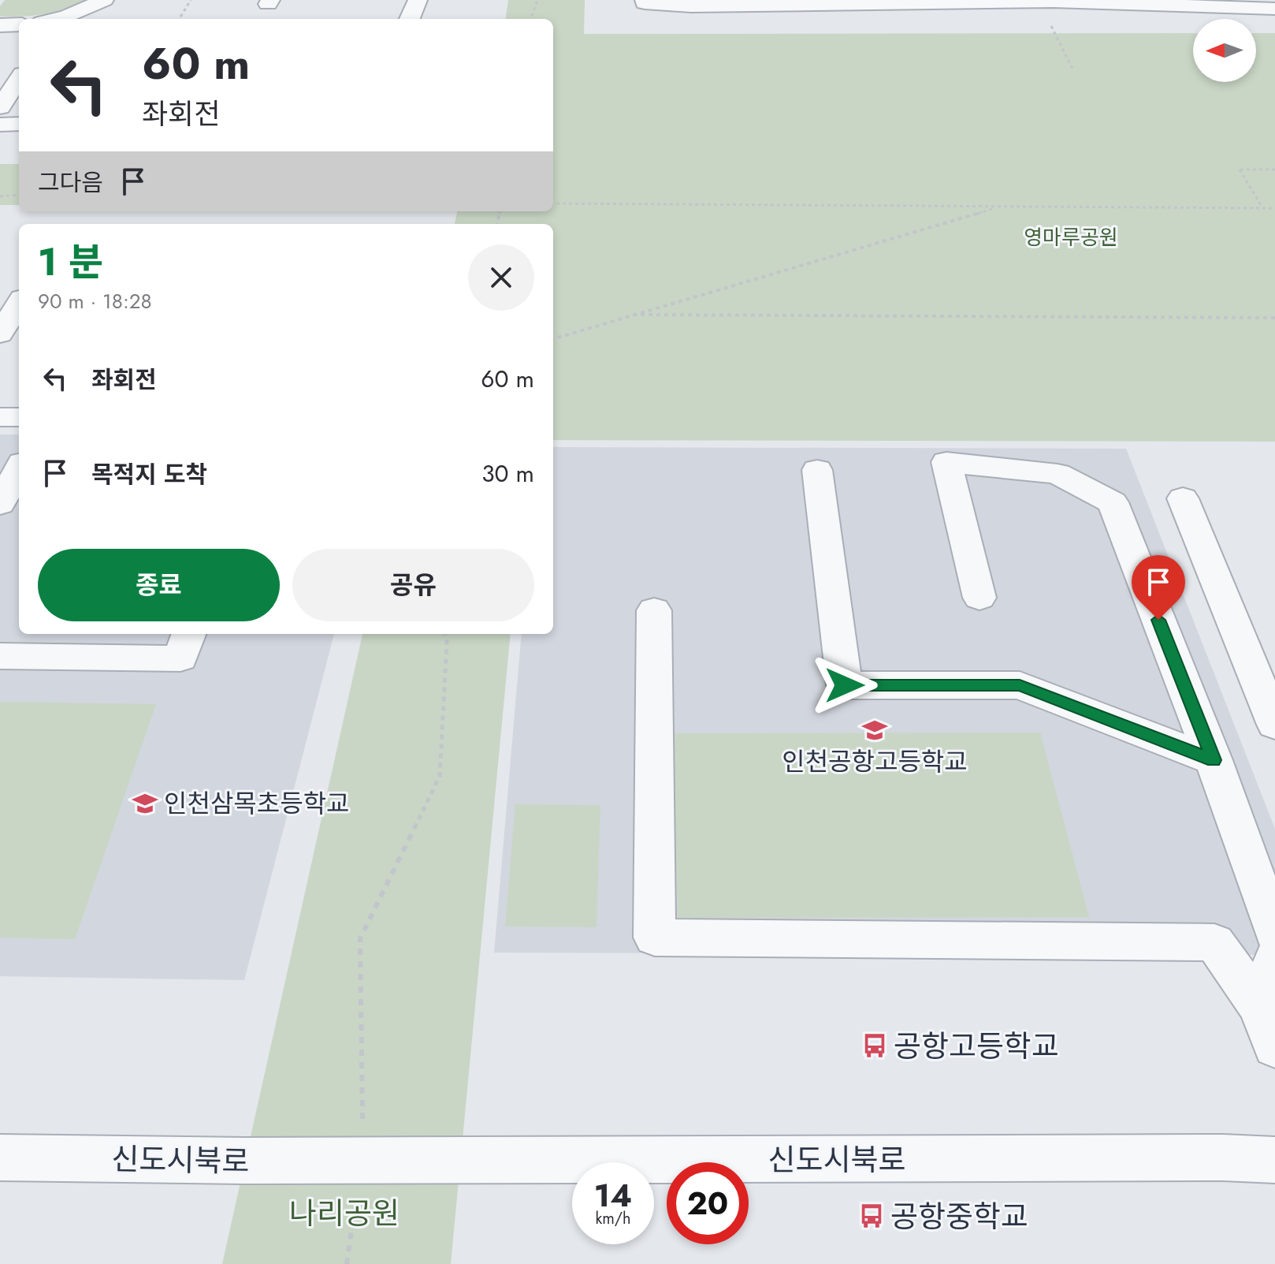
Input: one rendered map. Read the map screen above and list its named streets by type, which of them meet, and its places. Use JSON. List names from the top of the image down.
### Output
{
  "streets": {
    "street": ["신도시북로"]
  },
  "parks": ["영마루공원", "나리공원"],
  "places": {
    "school or university": ["인천공항고등학교", "인천삼목초등학교"],
    "bus stop": ["공항고등학교", "공항중학교"]
  },
  "north": "left",
  "page": {
    "turn": ["60 m", "좌회전"],
    "then": "그다음",
    "heading": ["1 분", "90 m · 18:28"],
    "list": [
      {
        "name": "좌회전",
        "value": "60 m"
      },
      {
        "name": "목적지 도착",
        "value": "30 m"
      }
    ],
    "buttons": ["종료", "공유"],
    "speed": "14 km/h",
    "limit": "20"
  }
}
